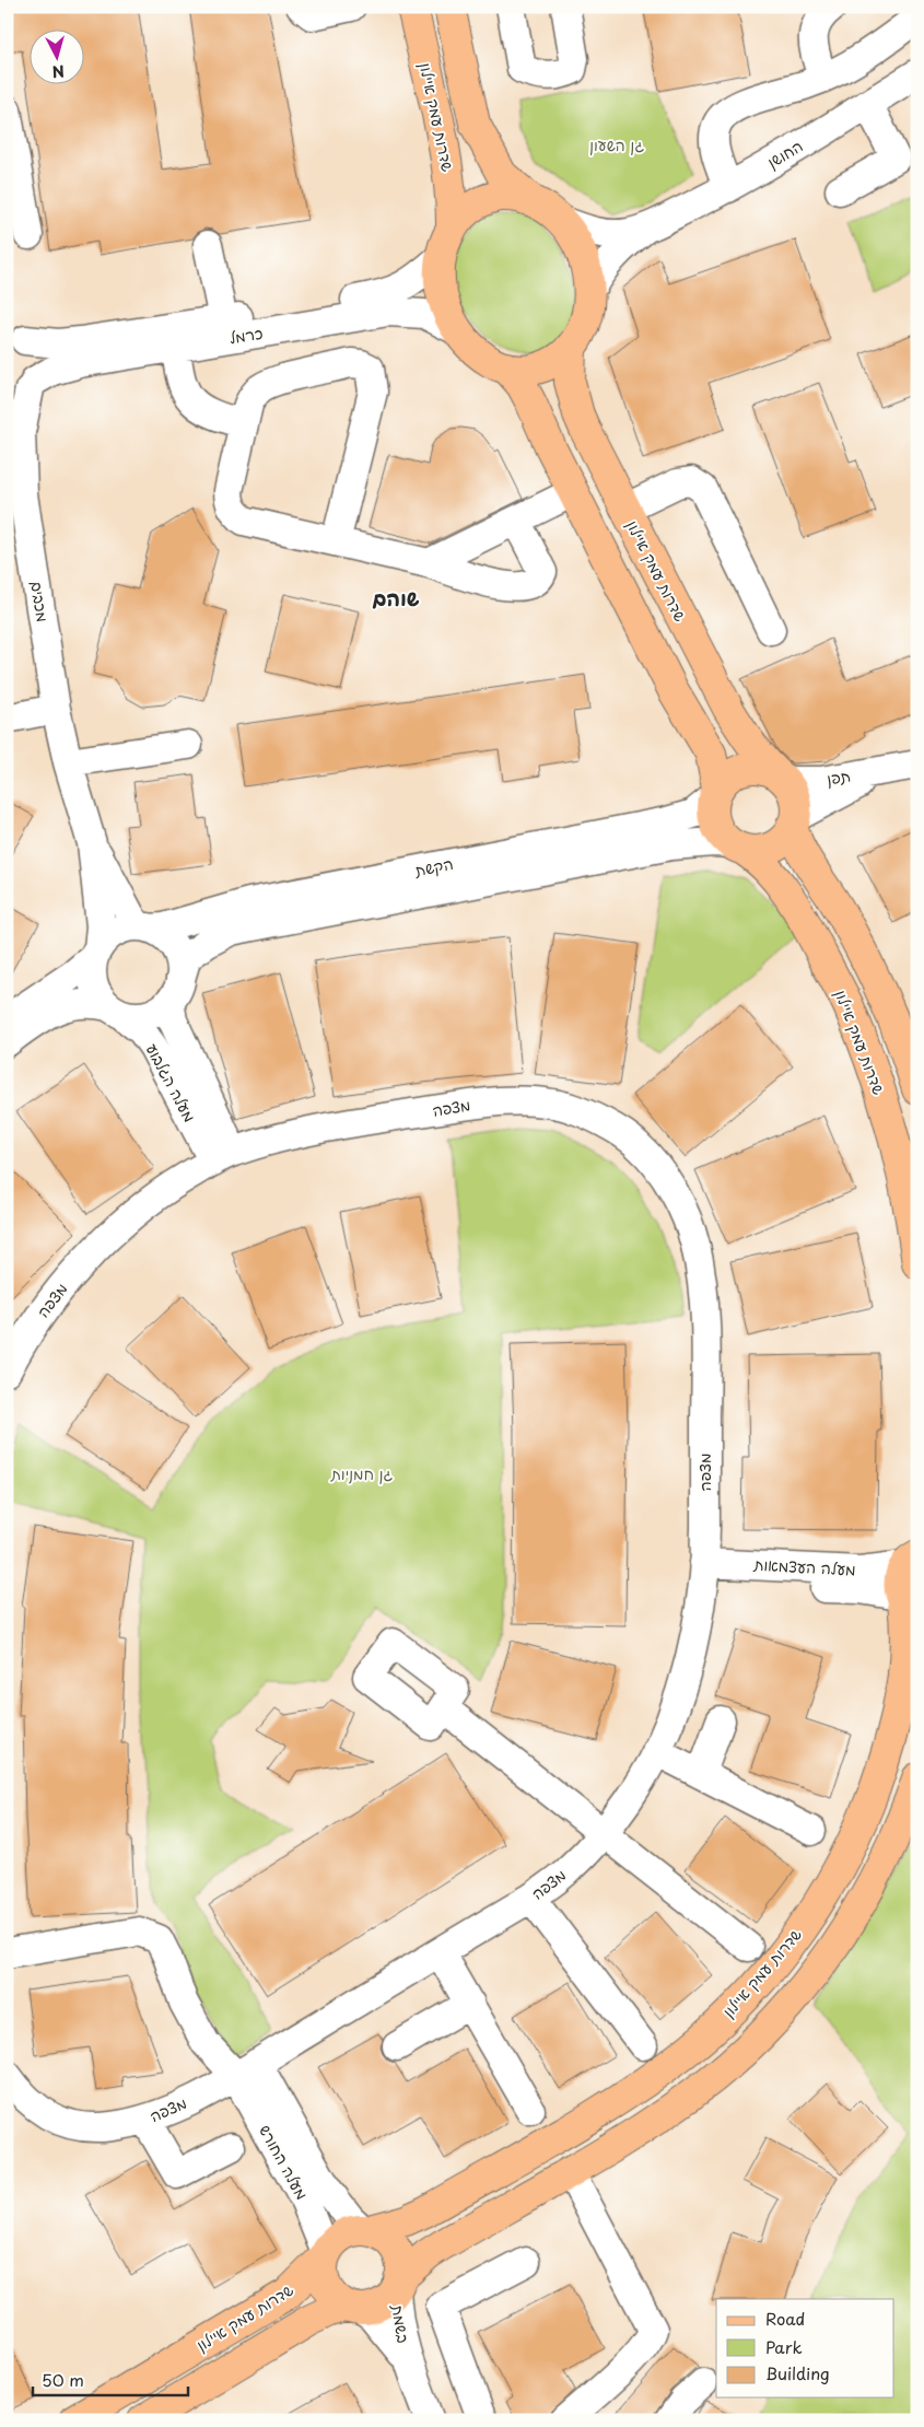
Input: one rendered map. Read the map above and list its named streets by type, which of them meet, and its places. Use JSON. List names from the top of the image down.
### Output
{
  "streets": {
    "main road": ["שדרות עמק איילון"],
    "street": [
      "החושן",
      "כרמל",
      "מכבים",
      "תפן",
      "הקשת",
      "מעלה הגלבוע",
      "מצפה",
      "מעלה העצמאות",
      "מעלה החורש",
      "בשמת"
    ]
  },
  "crossings": [
    ["שדרות עמק איילון", "החושן"],
    ["שדרות עמק איילון", "כרמל"],
    ["שדרות עמק איילון", "תפן"],
    ["שדרות עמק איילון", "הקשת"],
    ["שדרות עמק איילון", "מעלה העצמאות"],
    ["שדרות עמק איילון", "מעלה החורש"],
    ["שדרות עמק איילון", "בשמת"],
    ["החושן", "כרמל"],
    ["כרמל", "מכבים"],
    ["מכבים", "הקשת"],
    ["מכבים", "מעלה הגלבוע"],
    ["תפן", "הקשת"],
    ["הקשת", "מעלה הגלבוע"],
    ["מעלה הגלבוע", "מצפה"],
    ["מצפה", "מעלה העצמאות"],
    ["מצפה", "מעלה החורש"],
    ["מעלה החורש", "בשמת"]
  ],
  "districts": ["שוהם"],
  "parks": ["גן השעון", "גן חמניות"],
  "legend": ["Road", "Park", "Building"],
  "scale_bar": "50 m",
  "north": "bottom"
}
